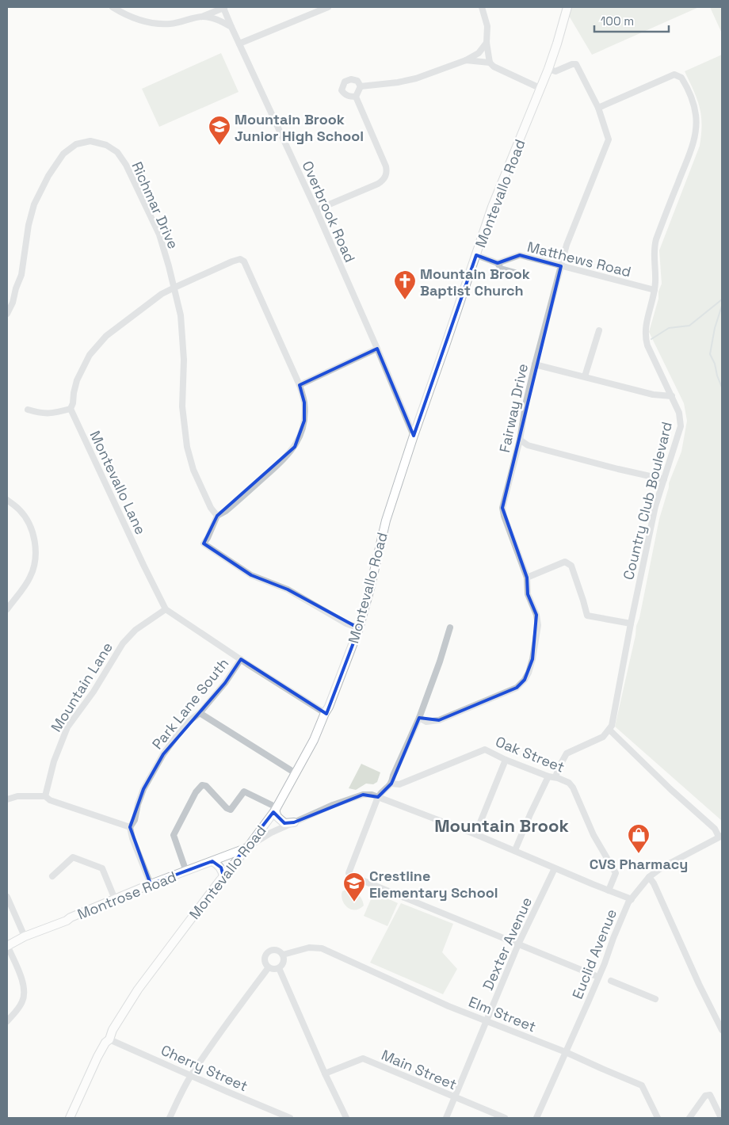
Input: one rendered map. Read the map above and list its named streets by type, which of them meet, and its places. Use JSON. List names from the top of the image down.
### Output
{
  "streets": {
    "main road": ["Montevallo Road", "Montrose Road"],
    "street": [
      "Richmar Drive",
      "Overbrook Road",
      "Matthews Road",
      "Fairway Drive",
      "Montevallo Lane",
      "Country Club Boulevard",
      "Mountain Lane",
      "Park Lane South",
      "Oak Street",
      "Dexter Avenue",
      "Euclid Avenue",
      "Elm Street",
      "Cherry Street",
      "Main Street"
    ]
  },
  "crossings": [
    ["Montevallo Road", "Overbrook Road"],
    ["Montevallo Road", "Montrose Road"],
    ["Montevallo Road", "Cherry Street"],
    ["Matthews Road", "Fairway Drive"],
    ["Matthews Road", "Country Club Boulevard"],
    ["Fairway Drive", "Country Club Boulevard"],
    ["Montevallo Lane", "Mountain Lane"],
    ["Dexter Avenue", "Elm Street"],
    ["Dexter Avenue", "Main Street"],
    ["Euclid Avenue", "Elm Street"]
  ],
  "districts": ["Mountain Brook"],
  "places": {
    "school or university": ["Mountain Brook Junior High School", "Crestline Elementary School"],
    "church": ["Mountain Brook Baptist Church"],
    "shop": ["CVS Pharmacy"]
  },
  "scale_bar": "100 m"
}
